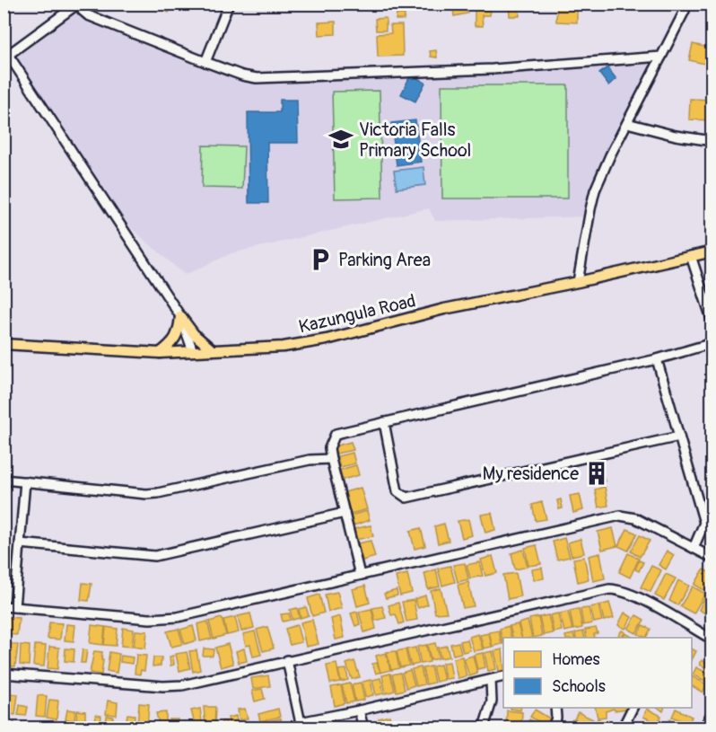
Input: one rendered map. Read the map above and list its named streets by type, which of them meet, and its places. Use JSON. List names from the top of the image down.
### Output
{
  "streets": {
    "main road": ["Kazungula Road"]
  },
  "places": {
    "school or university": ["Victoria Falls Primary School"],
    "parking": ["Parking Area"],
    "building": ["My residence"]
  },
  "legend": ["Homes", "Schools"]
}
